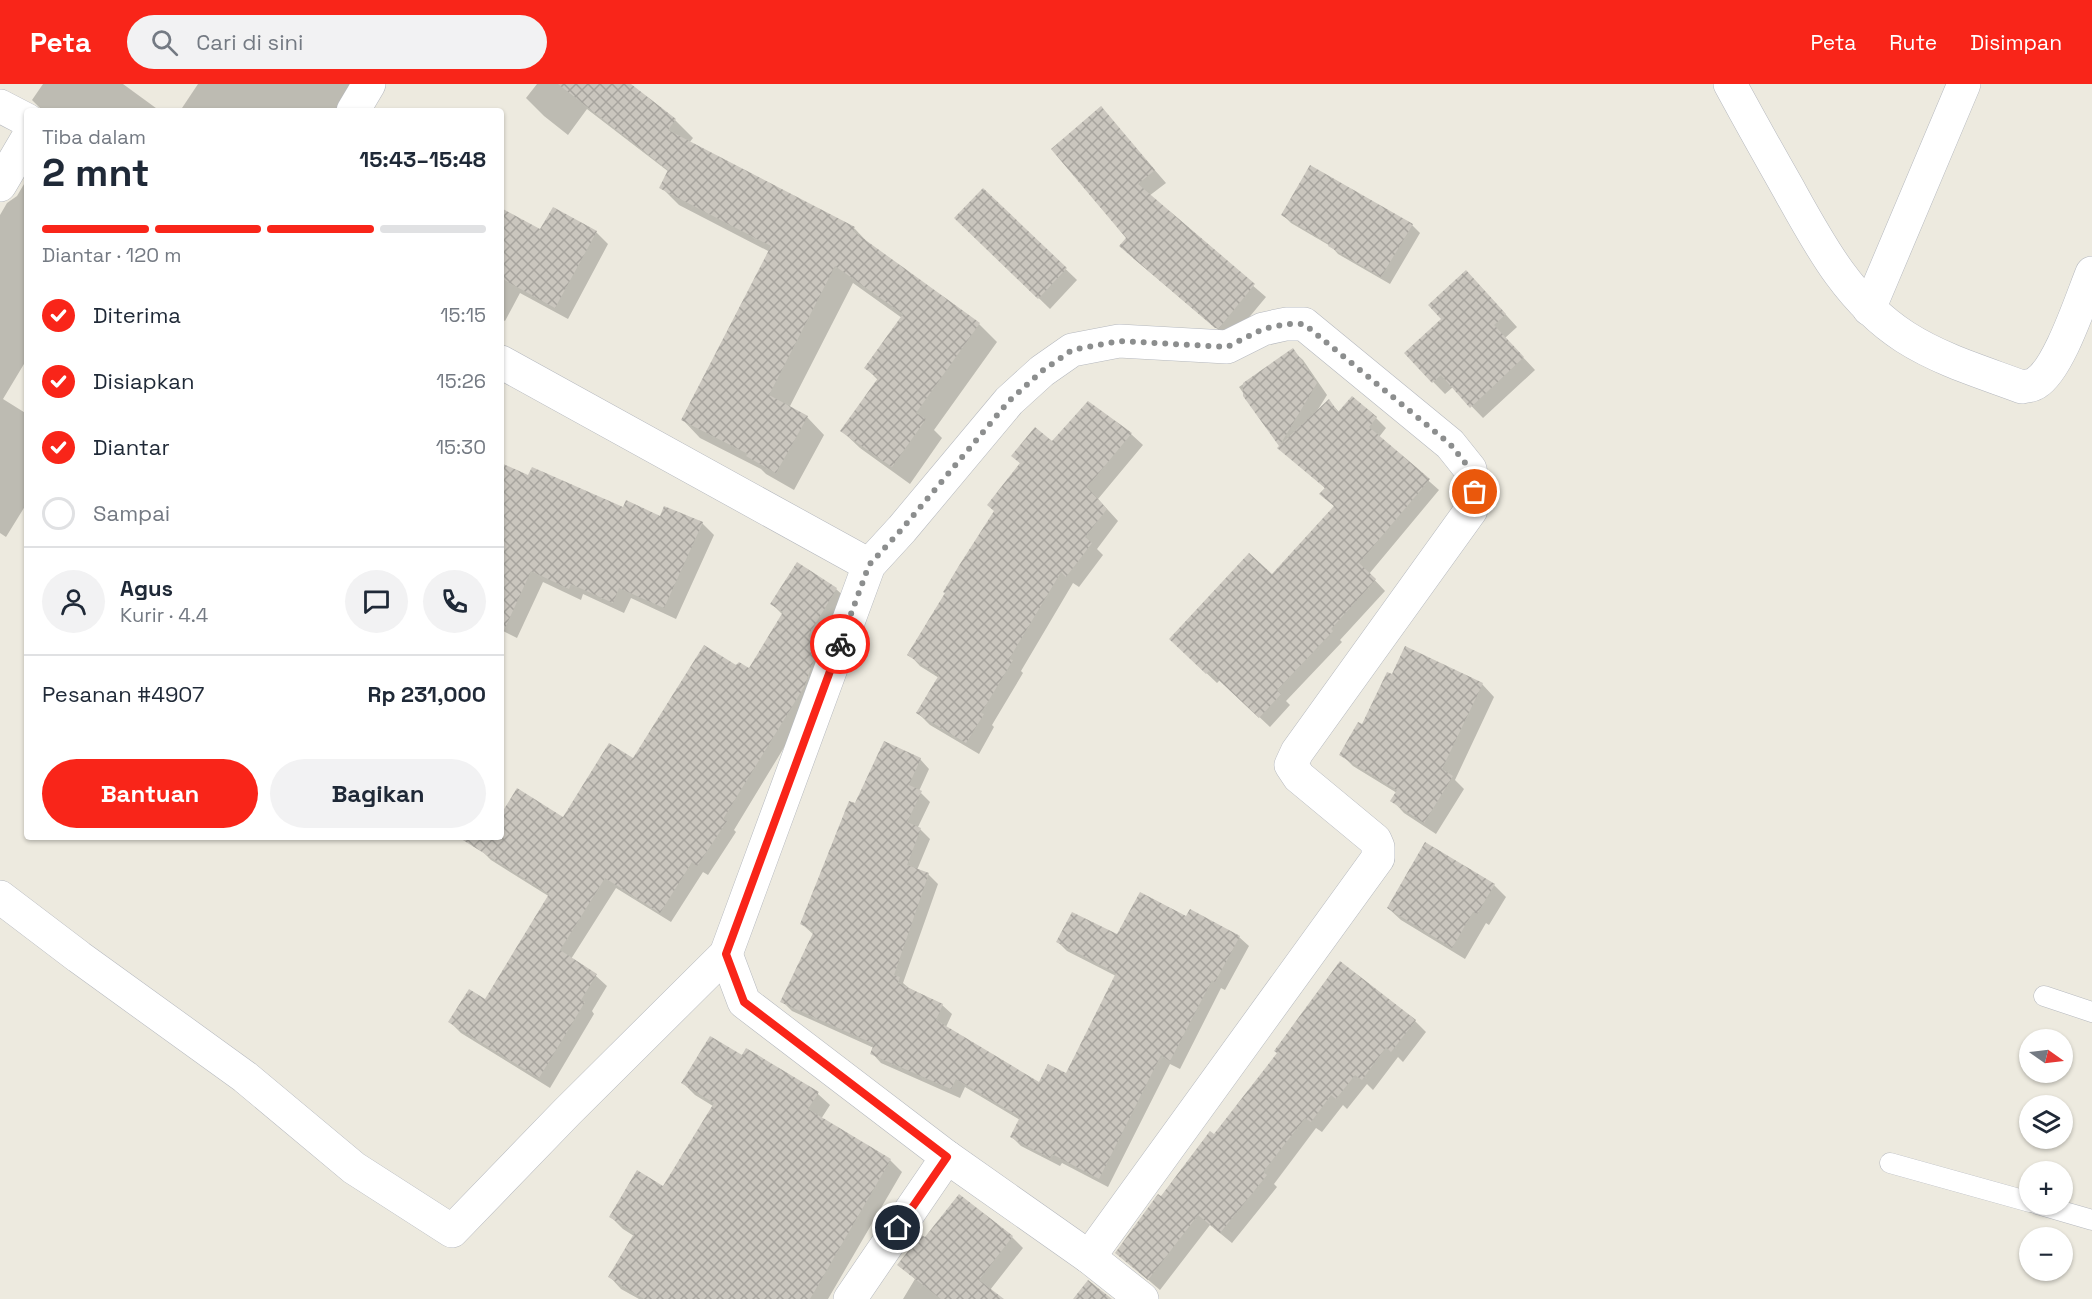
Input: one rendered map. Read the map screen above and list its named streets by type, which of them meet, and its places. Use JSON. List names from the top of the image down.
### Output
{
  "north": "right",
  "page": {
    "header": "Peta",
    "search": "Cari di sini",
    "nav": ["Peta", "Rute", "Disimpan"],
    "heading": ["2 mnt", "Tiba dalam", "15:43–15:48"],
    "panel": [
      "Agus",
      "Kurir · 4.4",
      "Pesanan #4907",
      "Rp 231,000"
    ],
    "bar": "Diantar · 120 m",
    "list": [
      ["Diterima", "15:15"],
      ["Disiapkan", "15:26"],
      ["Diantar", "15:30"],
      "Sampai"
    ],
    "buttons": ["Bantuan", "Bagikan"],
    "map_buttons": ["+", "−"]
  }
}
